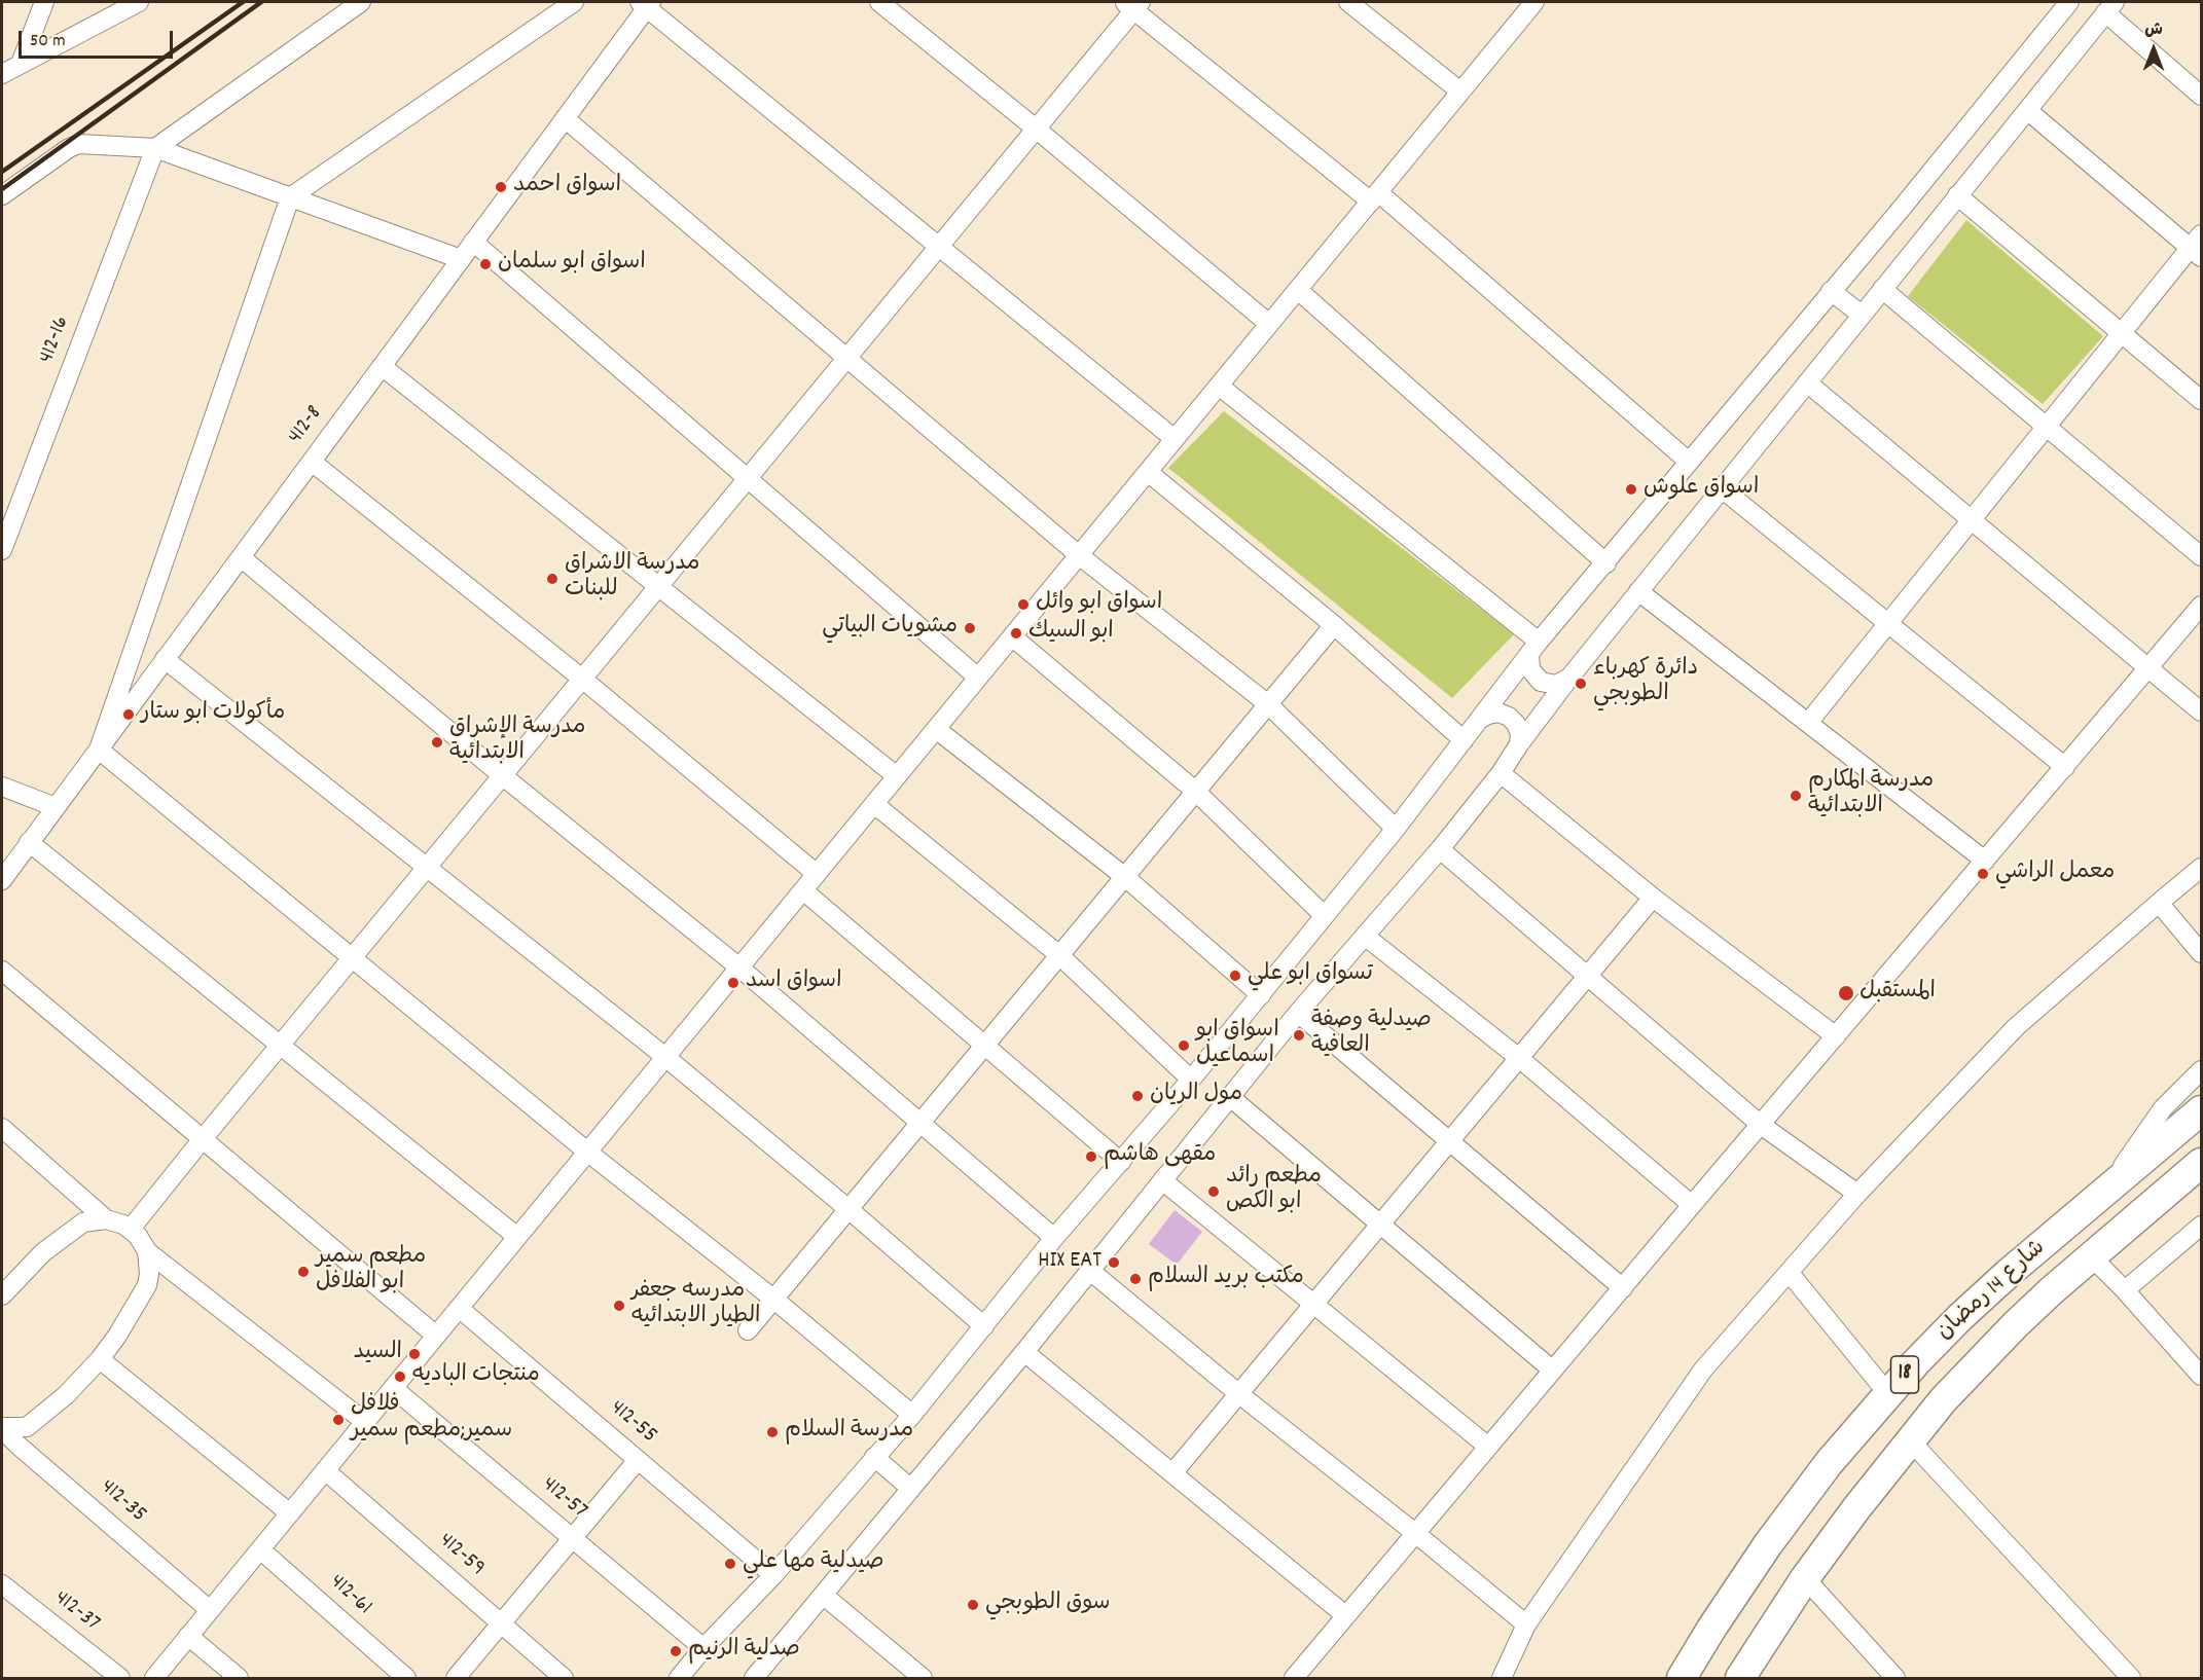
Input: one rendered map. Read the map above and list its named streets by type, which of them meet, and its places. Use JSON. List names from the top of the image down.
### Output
{
  "streets": {
    "main road": ["شارع 14 رمضان", "18"],
    "street": [
      "412-16",
      "412-8",
      "412-55",
      "412-57",
      "412-35",
      "412-59",
      "412-61",
      "412-37"
    ]
  },
  "places": [
    "اسواق احمد",
    "اسواق ابو سلمان",
    "اسواق علوش",
    "مدرسة الاشراق للبنات",
    "اسواق ابو وائل",
    "مشويات البياتي",
    "ابو السيك",
    "دائرة كهرباء الطوبجي",
    "مأكولات ابو ستار",
    "مدرسة الإشراق الابتدائية",
    "مدرسة المكارم الابتدائية",
    "معمل الراشي",
    "تسواق ابو علي",
    "اسواق اسد",
    "المستقبل",
    "صيدلية وصفة العافية",
    "اسواق ابو اسماعيل",
    "مول الريان",
    "مقهى هاشم",
    "مطعم رائد ابو الكص",
    "HIX EAT",
    "مطعم سمير ابو الفلافل",
    "مكتب بريد السلام",
    "مدرسه جعفر الطيار الابتدائيه",
    "السيد",
    "منتجات الباديه",
    "فلافل سمير;مطعم سمير",
    "مدرسة السلام",
    "صيدلية مها علي",
    "سوق الطوبجي",
    "صدلية الرنيم"
  ],
  "scale_bar": "50 m",
  "north": "top"
}
